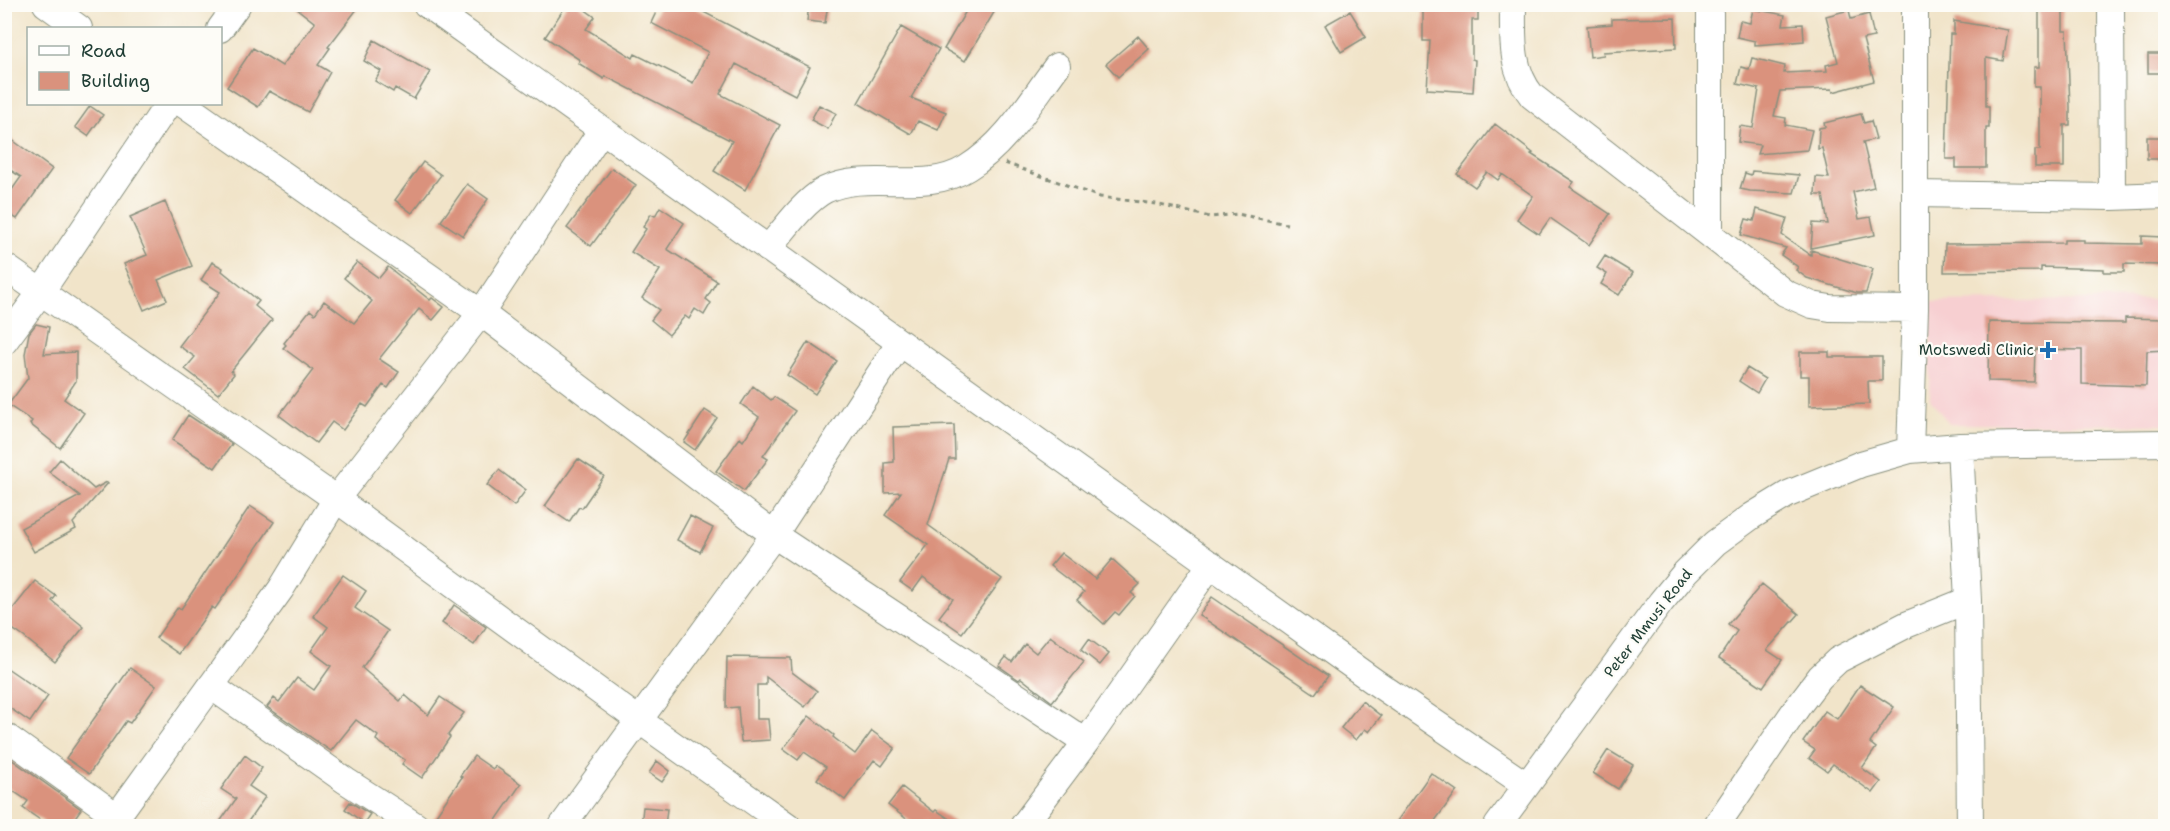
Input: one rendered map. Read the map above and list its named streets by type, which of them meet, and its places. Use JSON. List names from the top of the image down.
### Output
{
  "streets": {
    "street": ["Peter Mmusi Road"]
  },
  "places": {
    "health": ["Motswedi Clinic"]
  },
  "legend": ["Road", "Building"]
}
